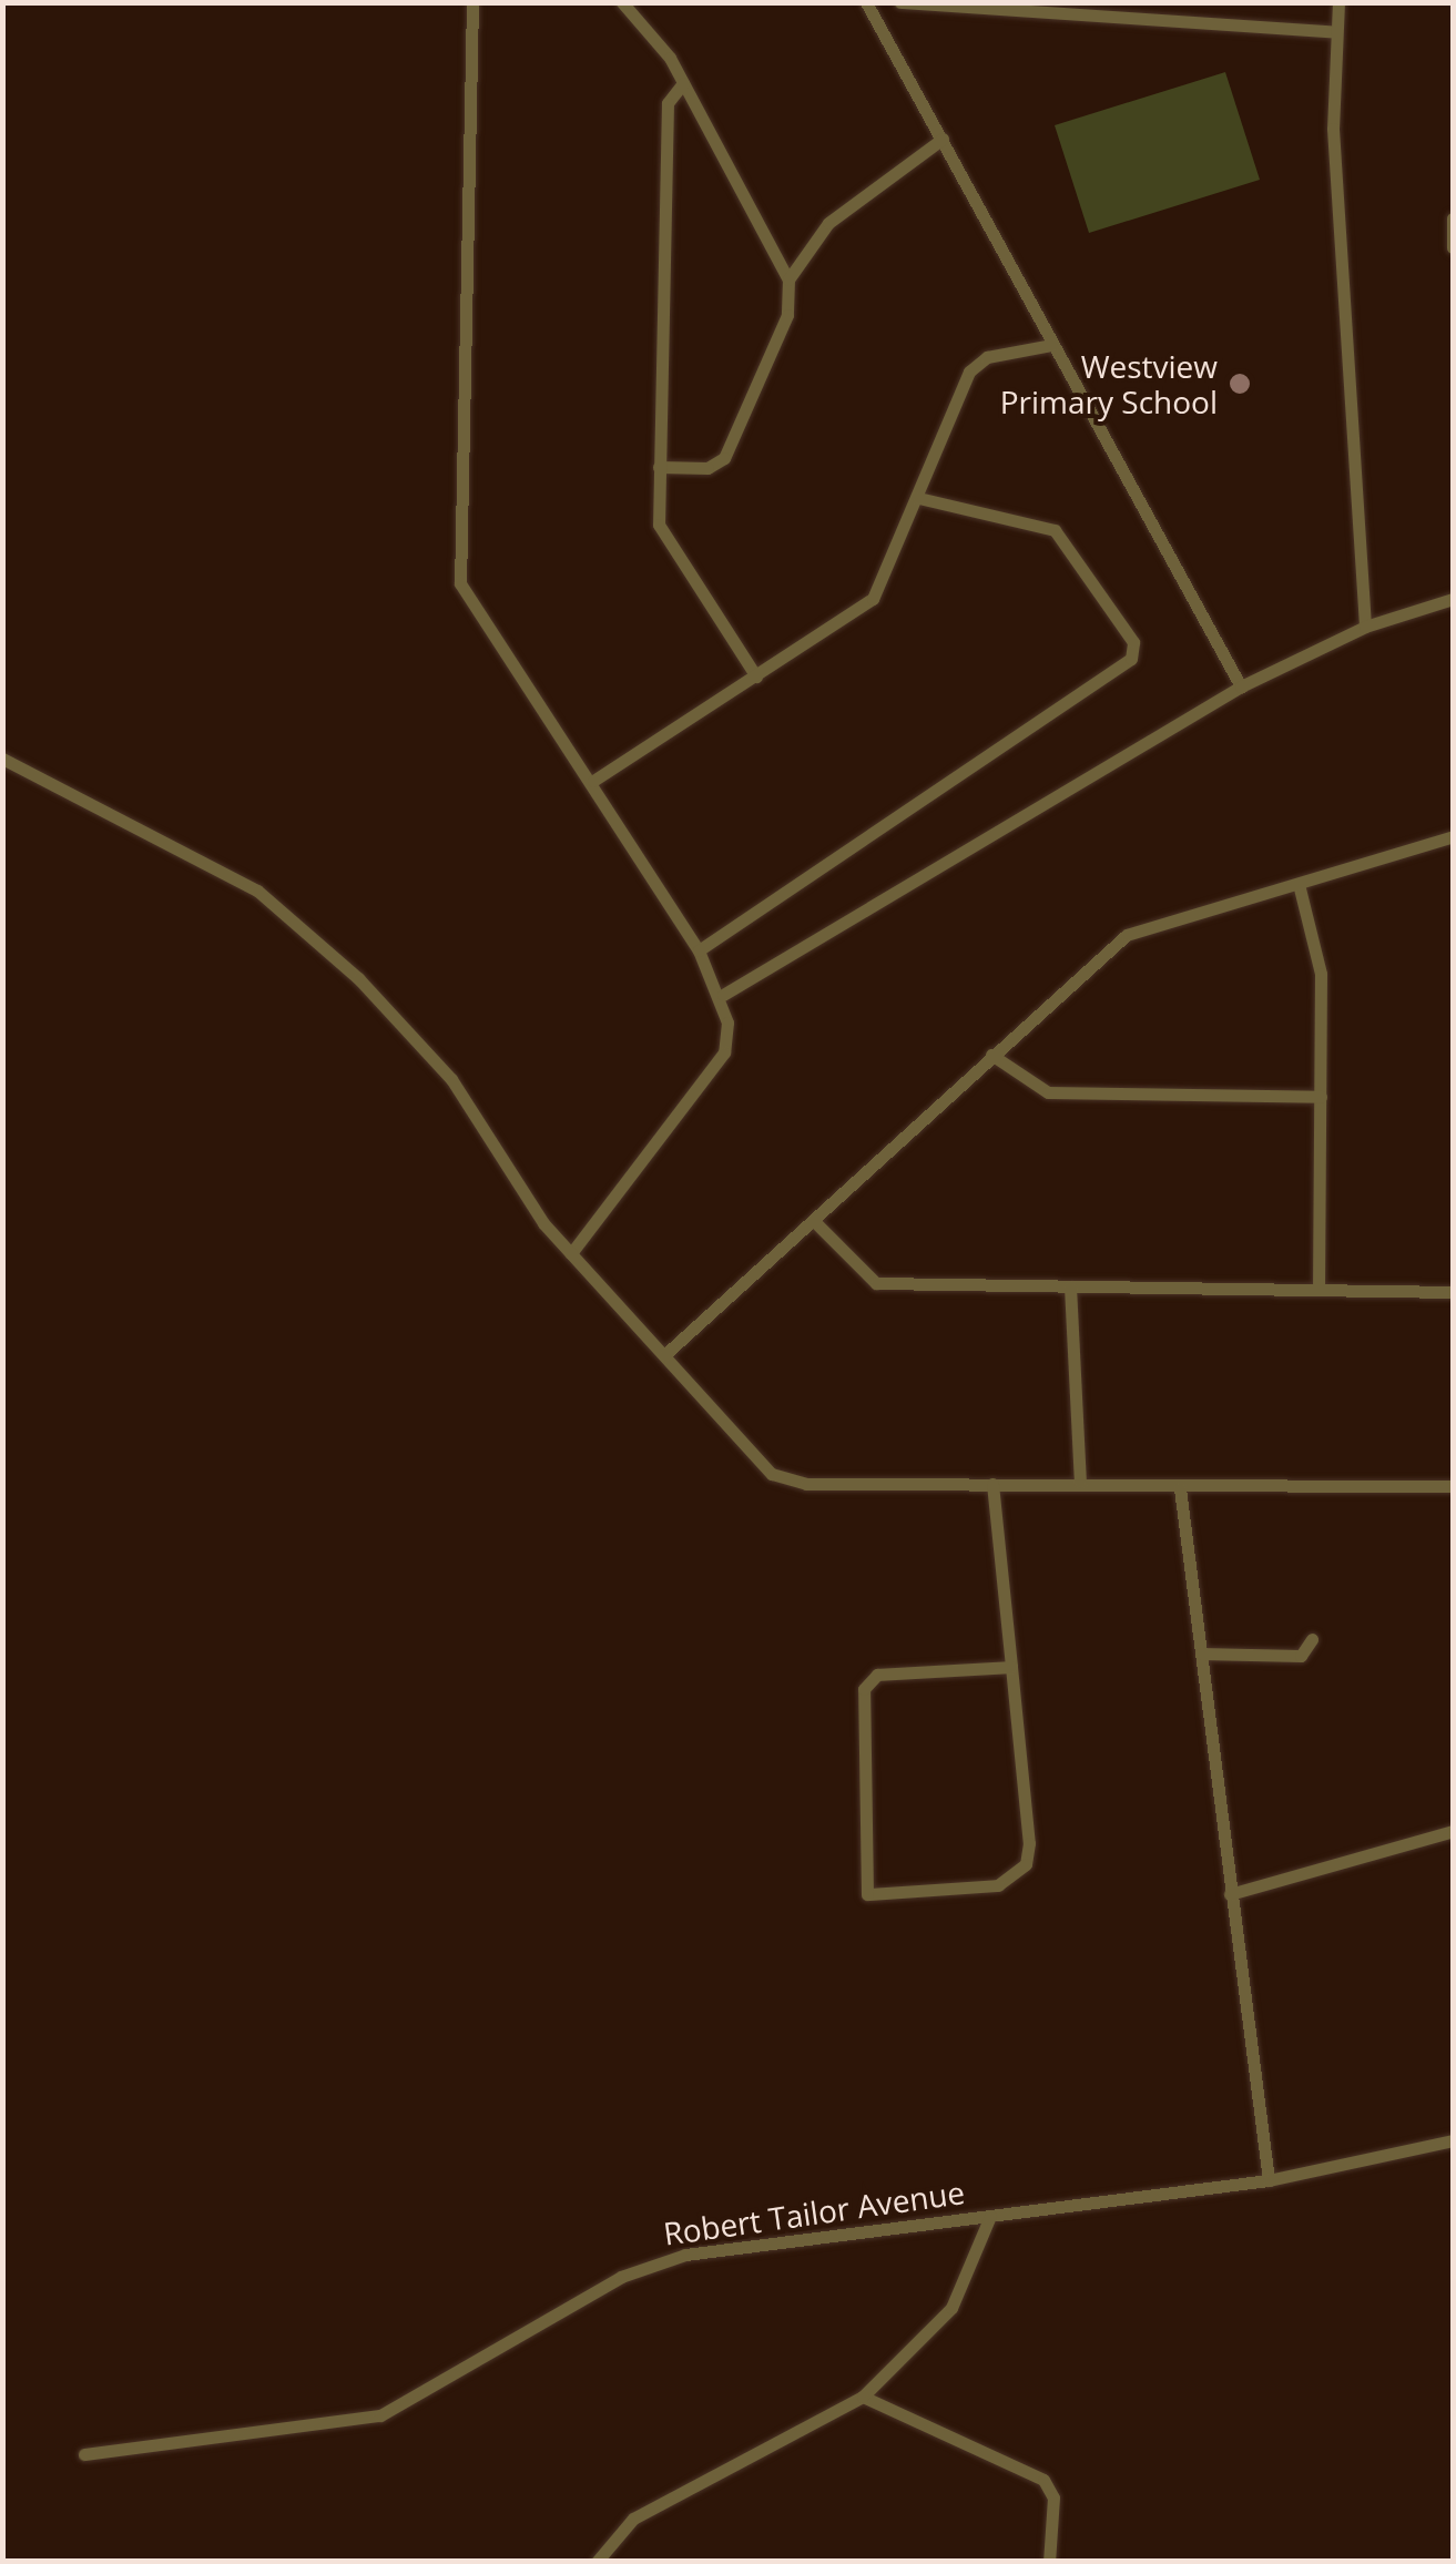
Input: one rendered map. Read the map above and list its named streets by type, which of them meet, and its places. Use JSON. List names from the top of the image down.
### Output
{
  "streets": {
    "street": ["Robert Tailor Avenue"]
  },
  "places": ["Westview Primary School"]
}
